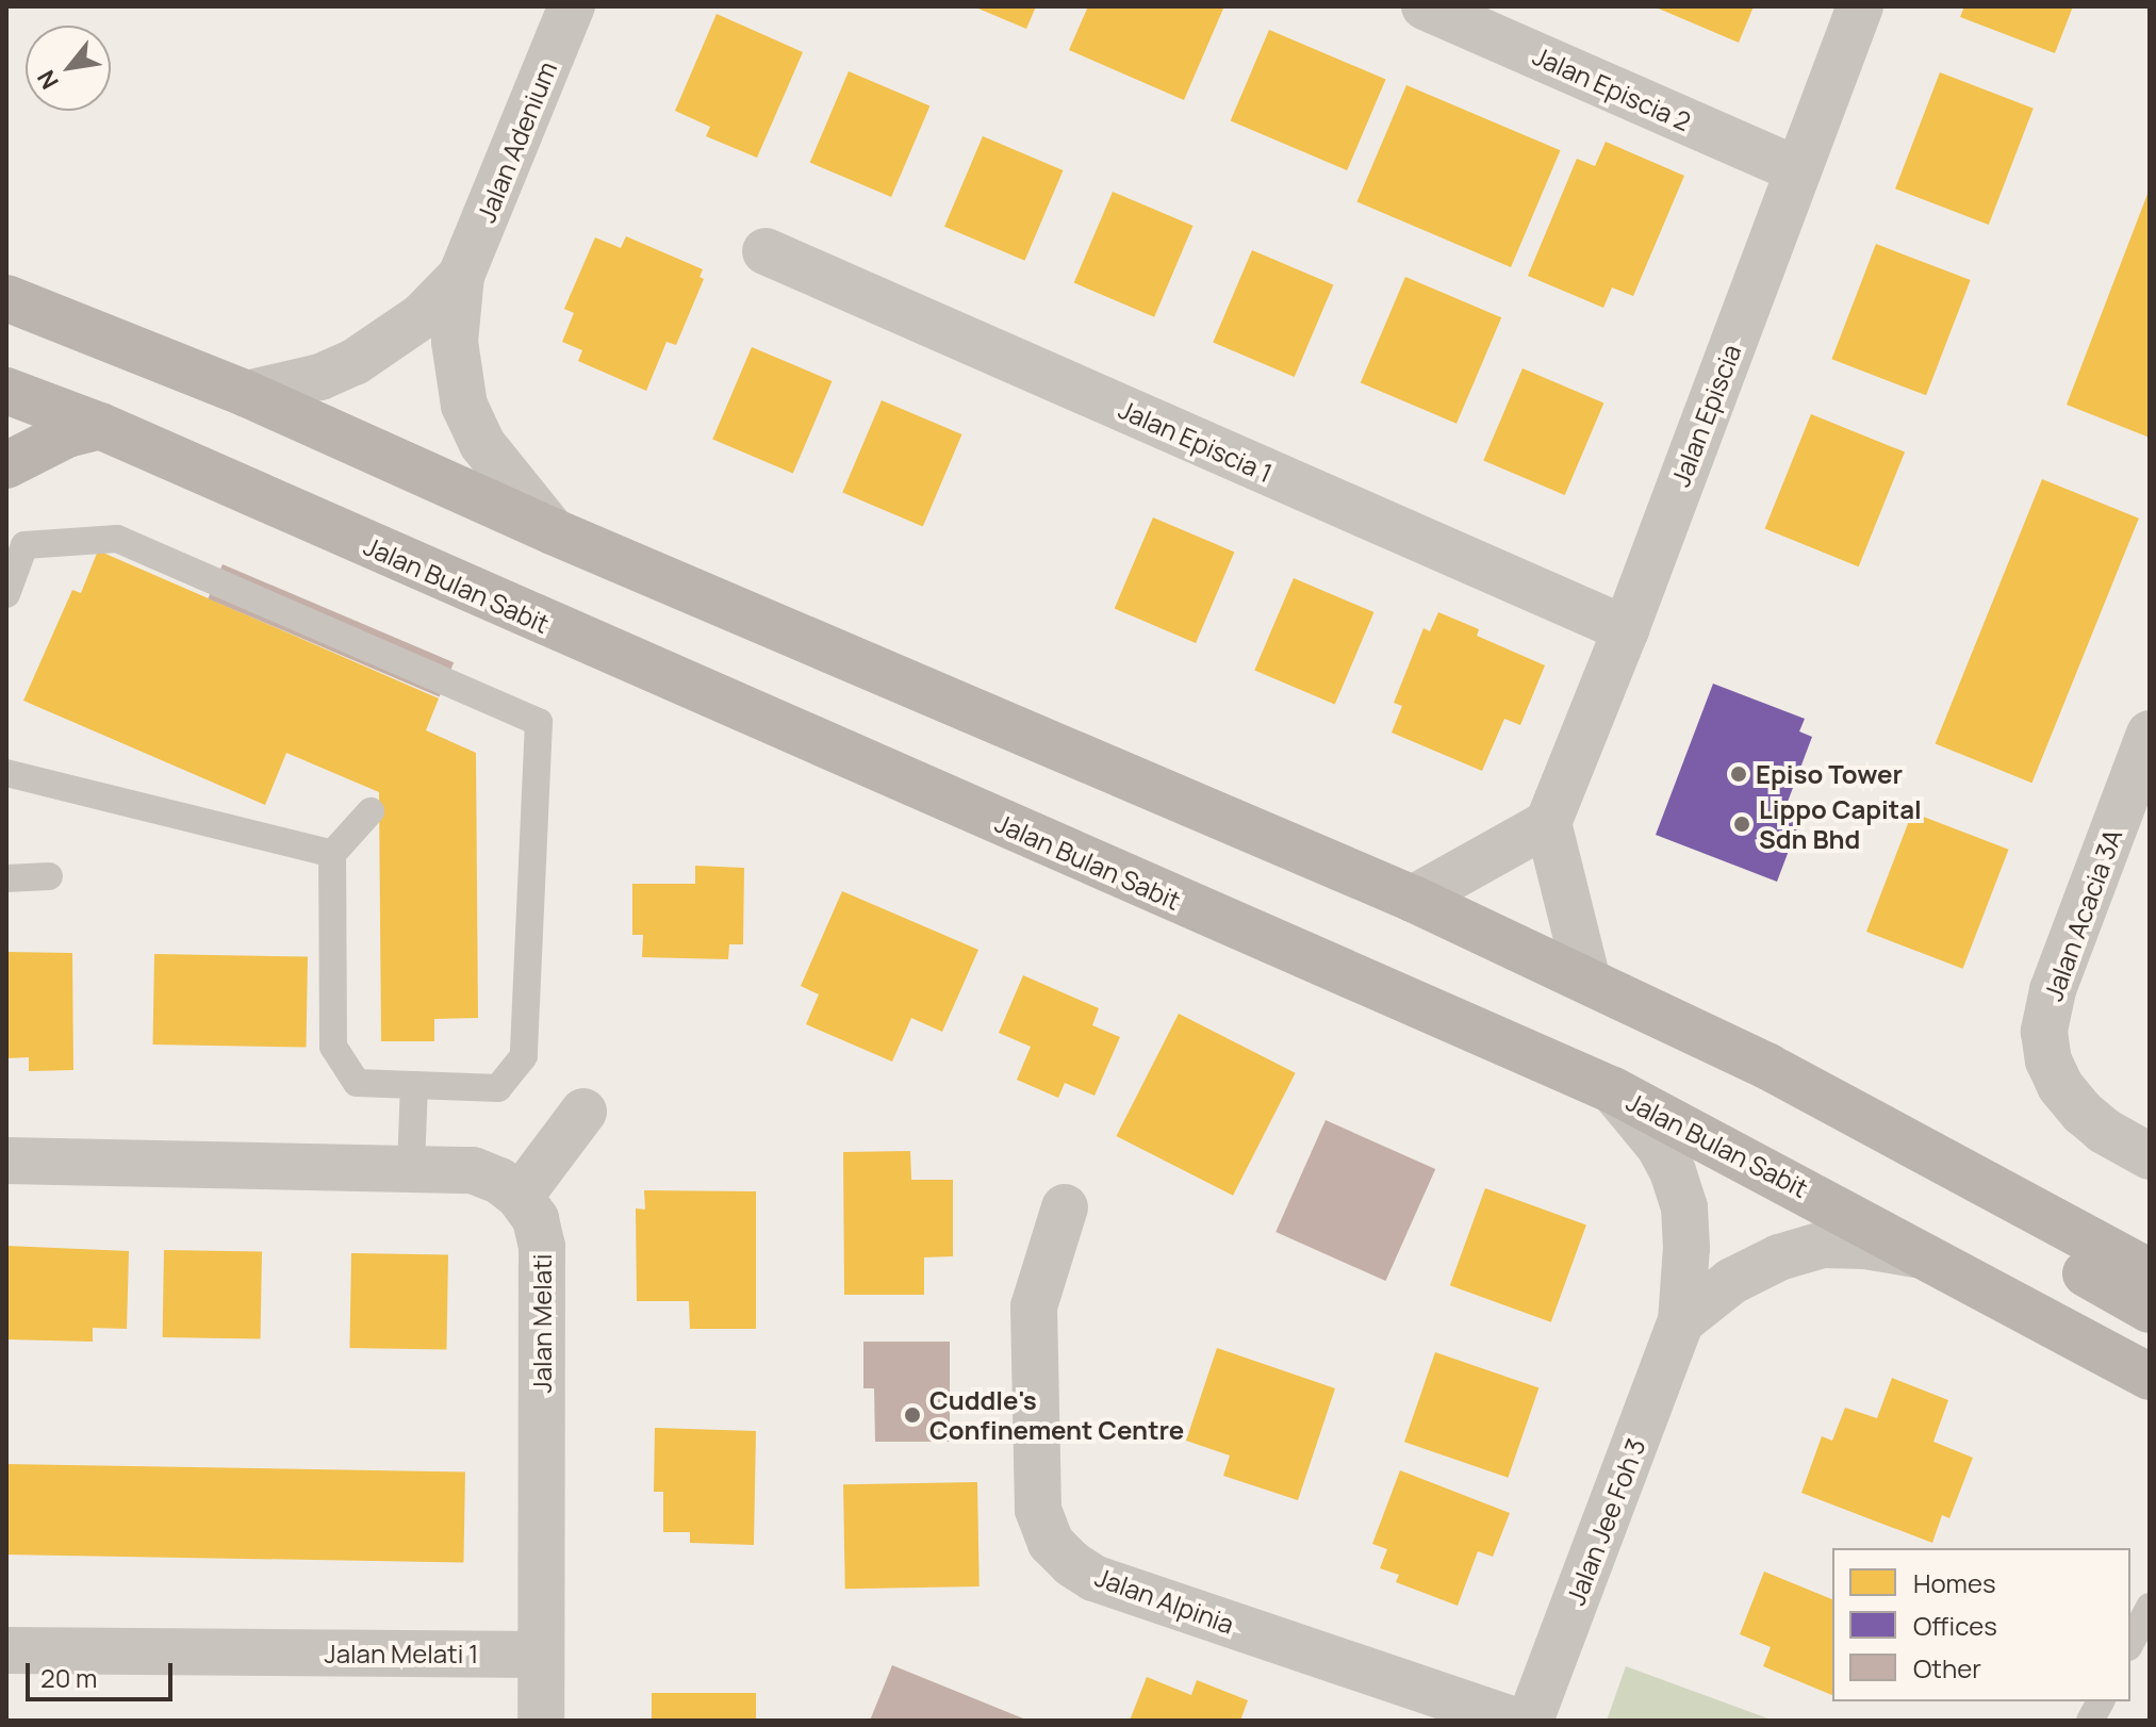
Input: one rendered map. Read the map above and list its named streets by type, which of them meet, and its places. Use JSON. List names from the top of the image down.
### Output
{
  "streets": {
    "main road": ["Jalan Bulan Sabit"],
    "street": [
      "Jalan Episcia 2",
      "Jalan Adenium",
      "Jalan Episcia",
      "Jalan Episcia 1",
      "Jalan Acacia 3A",
      "Jalan Melati",
      "Jalan Jee Foh 3",
      "Jalan Alpinia",
      "Jalan Melati 1"
    ]
  },
  "crossings": [
    ["Jalan Episcia 2", "Jalan Episcia"],
    ["Jalan Episcia", "Jalan Episcia 1"],
    ["Jalan Bulan Sabit", "Jalan Jee Foh 3"],
    ["Jalan Melati", "Jalan Melati 1"]
  ],
  "places": ["Episo Tower", "Lippo Capital Sdn Bhd", "Cuddle's Confinement Centre"],
  "legend": ["Homes", "Offices", "Other"],
  "scale_bar": "20 m",
  "north": "bottom left"
}
